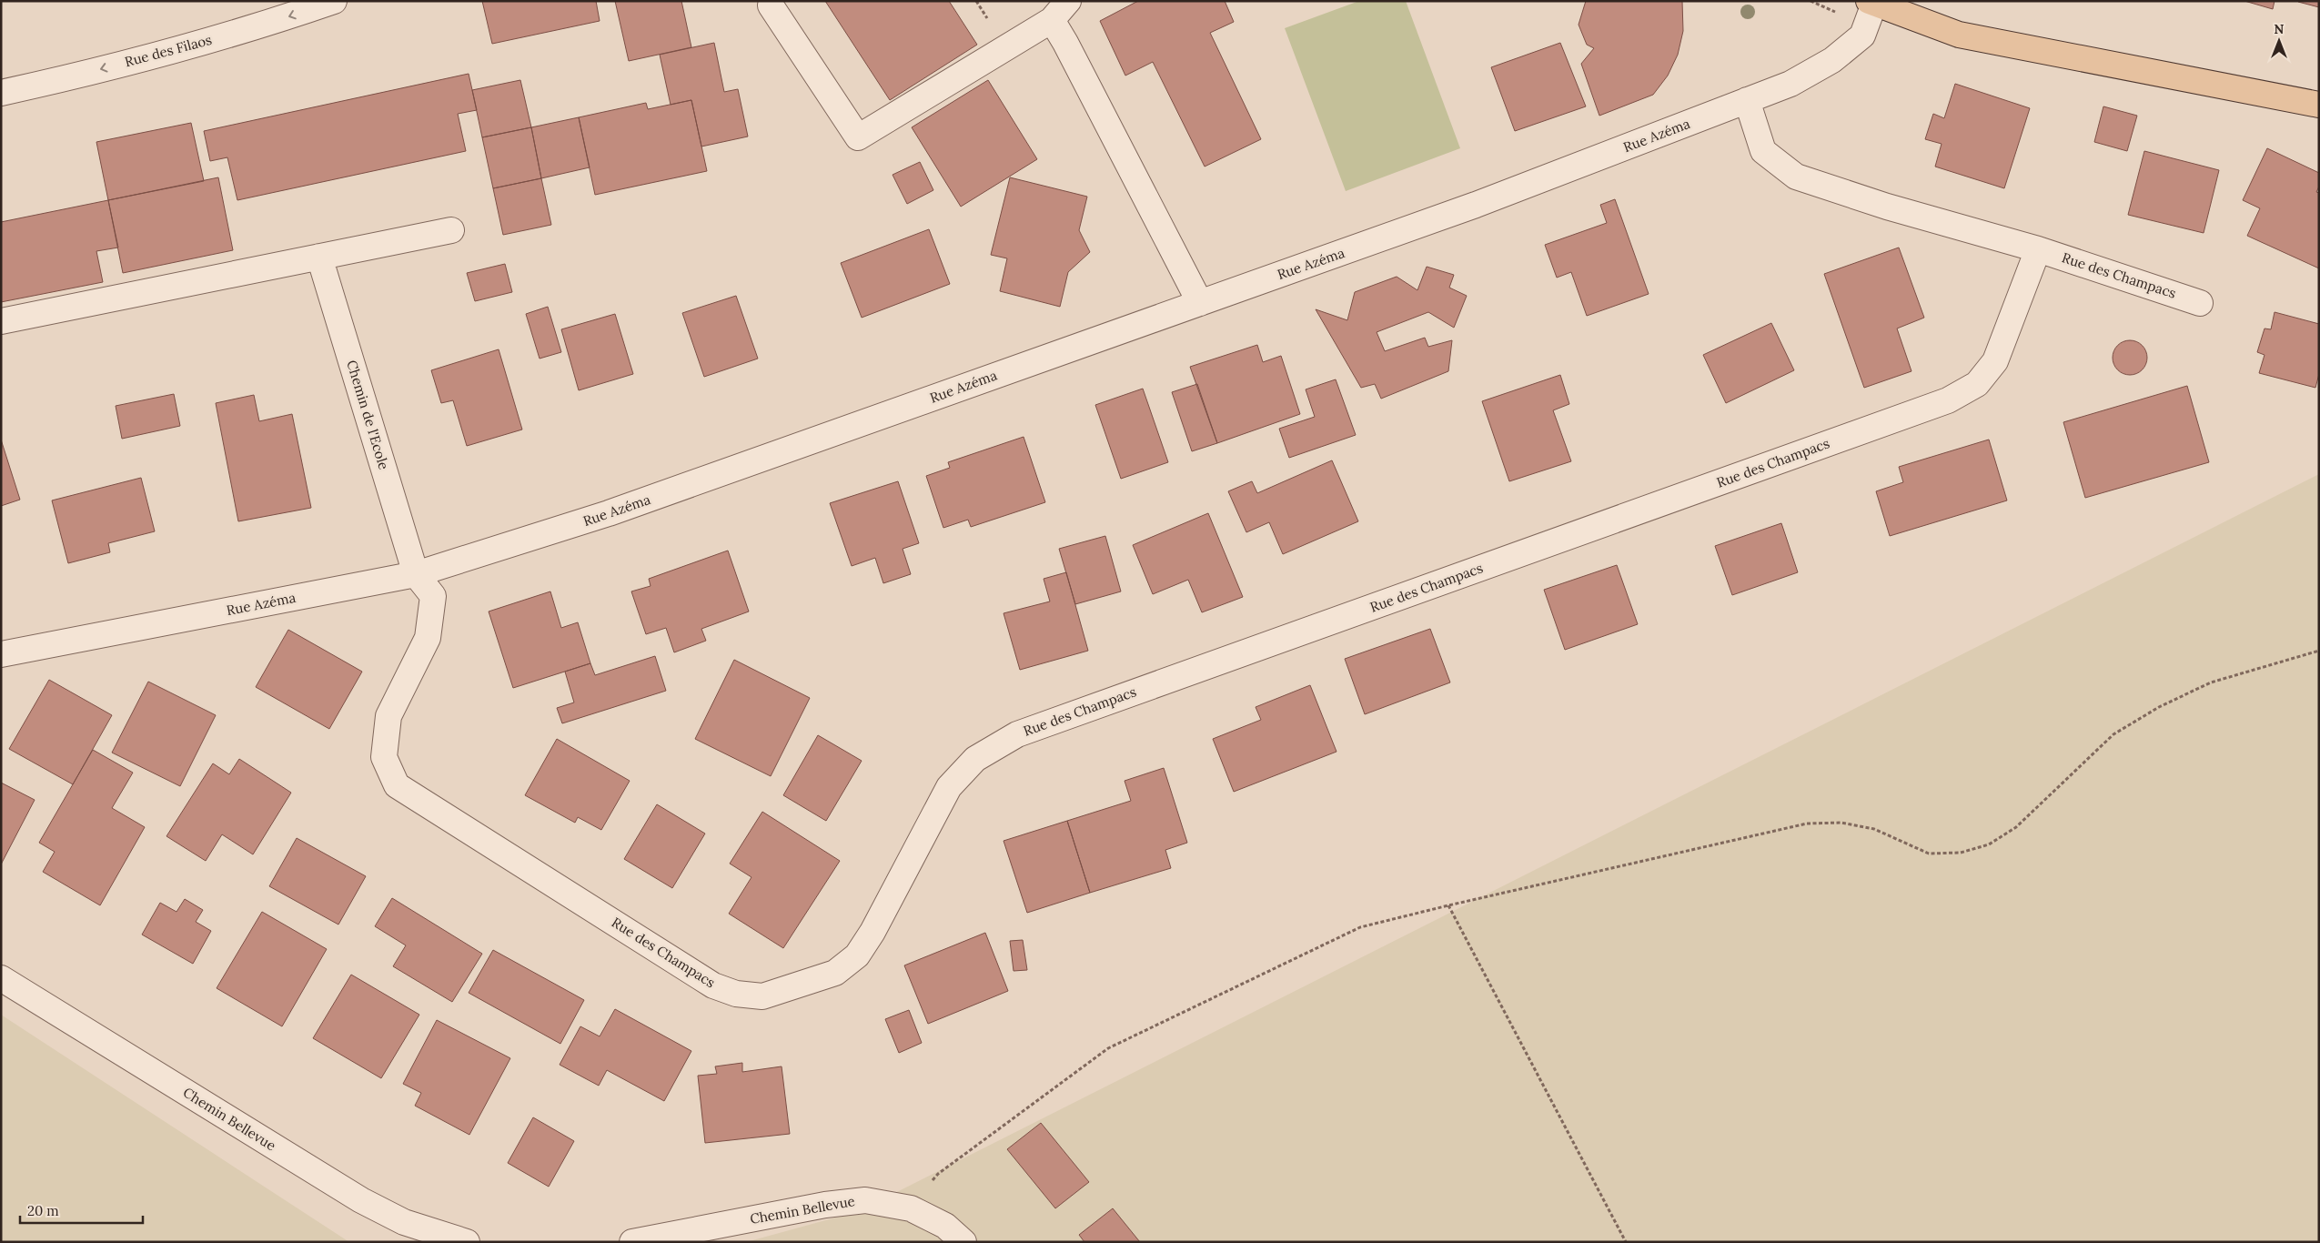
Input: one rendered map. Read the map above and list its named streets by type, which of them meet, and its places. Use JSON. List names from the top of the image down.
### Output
{
  "streets": {
    "street": [
      "Rue des Filaos",
      "Rue Azéma",
      "Rue des Champacs",
      "Chemin de l'Ecole",
      "Chemin Bellevue"
    ]
  },
  "crossings": [
    ["Rue Azéma", "Rue des Champacs"],
    ["Rue Azéma", "Chemin de l'Ecole"],
    ["Rue des Champacs", "Chemin de l'Ecole"]
  ],
  "one_way": ["Rue des Filaos"],
  "scale_bar": "20 m",
  "north": "top"
}
